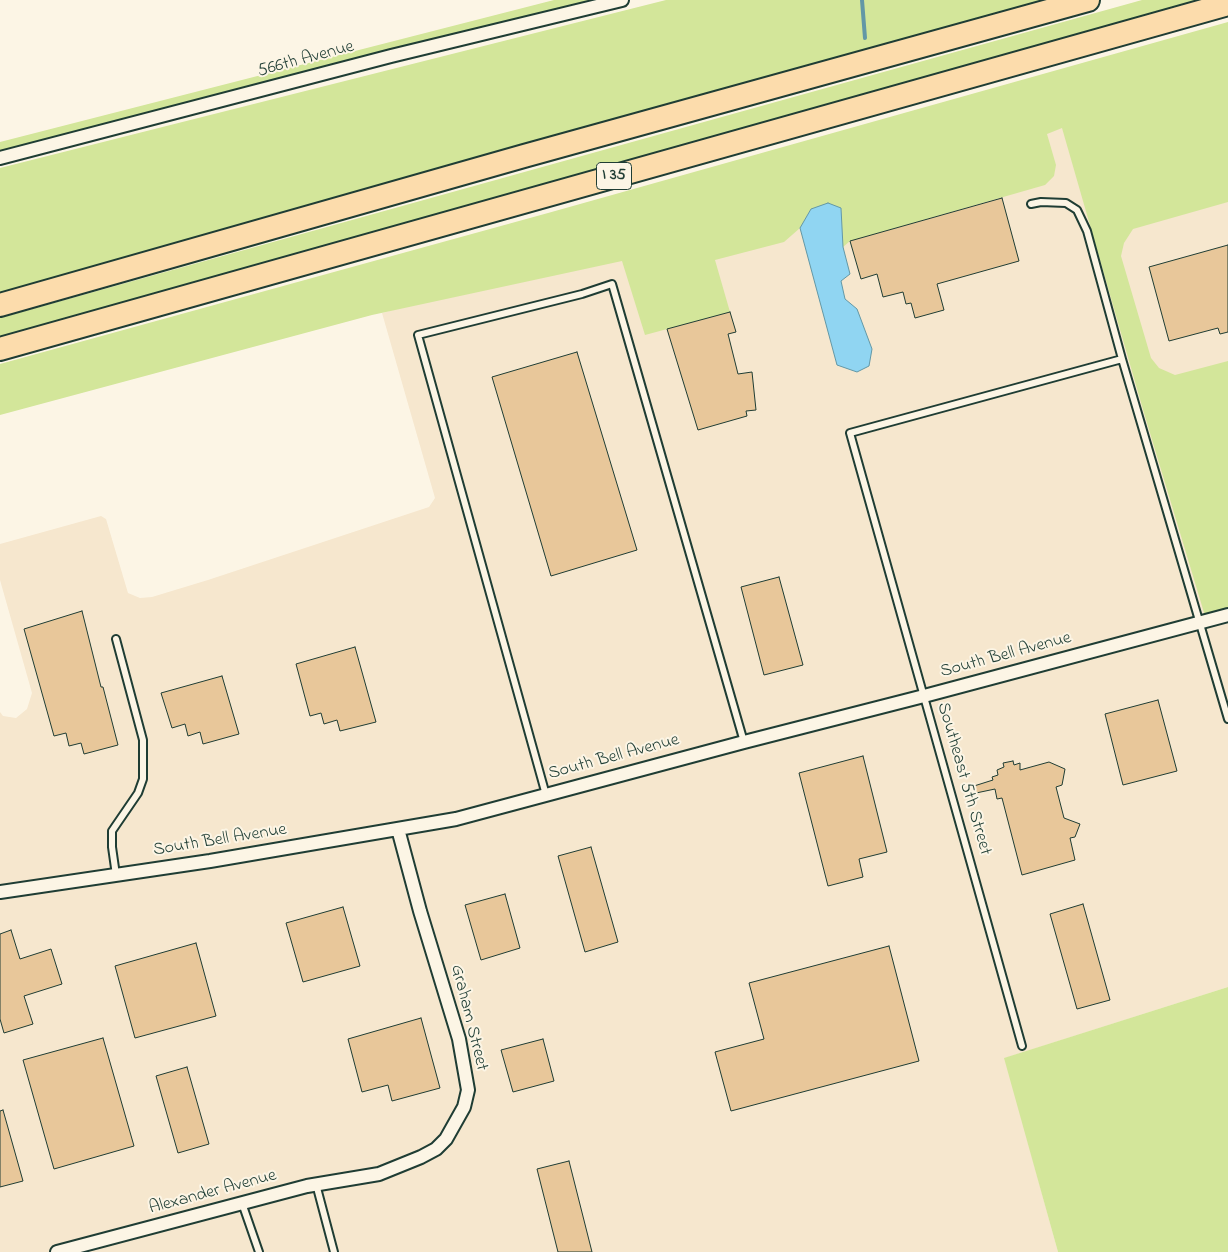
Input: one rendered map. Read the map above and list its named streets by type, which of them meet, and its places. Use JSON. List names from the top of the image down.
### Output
{
  "streets": {
    "highway": ["I 35"],
    "street": [
      "566th Avenue",
      "South Bell Avenue",
      "Graham Street",
      "Alexander Avenue"
    ],
    "lane": ["Southeast 5th Street"]
  },
  "crossings": [
    ["South Bell Avenue", "Southeast 5th Street"],
    ["South Bell Avenue", "Graham Street"],
    ["Graham Street", "Alexander Avenue"]
  ]
}
